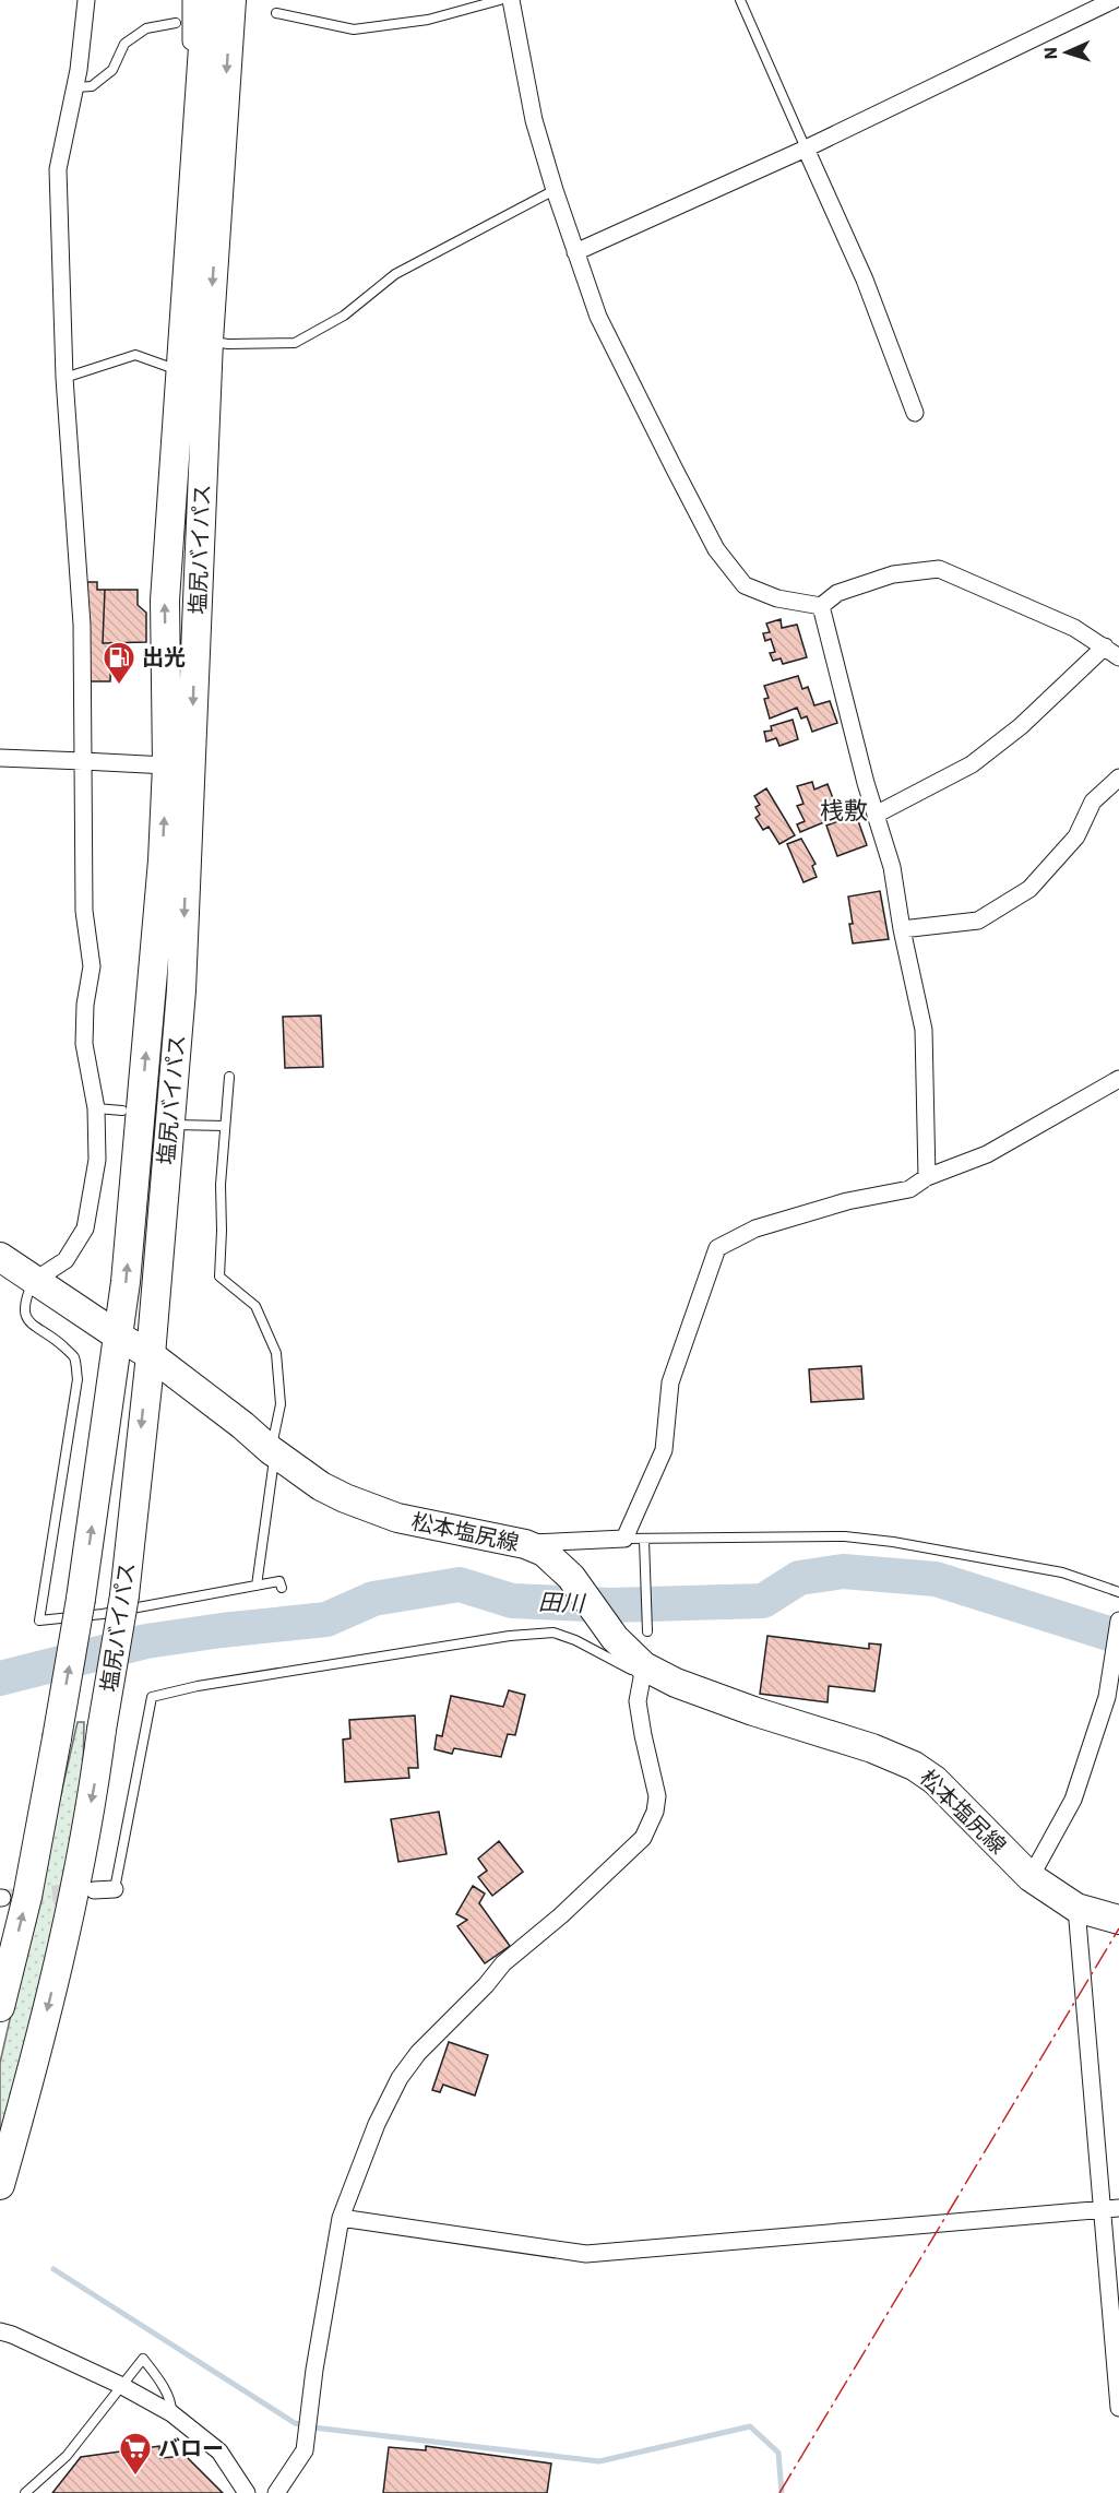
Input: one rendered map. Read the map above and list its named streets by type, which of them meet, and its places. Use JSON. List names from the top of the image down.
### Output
{
  "streets": {
    "main road": ["塩尻バイパス", "松本塩尻線"]
  },
  "crossings": [
    ["塩尻バイパス", "松本塩尻線"]
  ],
  "districts": ["桟敷"],
  "water": ["田川"],
  "places": {
    "fuel station": ["出光"],
    "supermarket": ["バロー"]
  },
  "north": "left"
}
